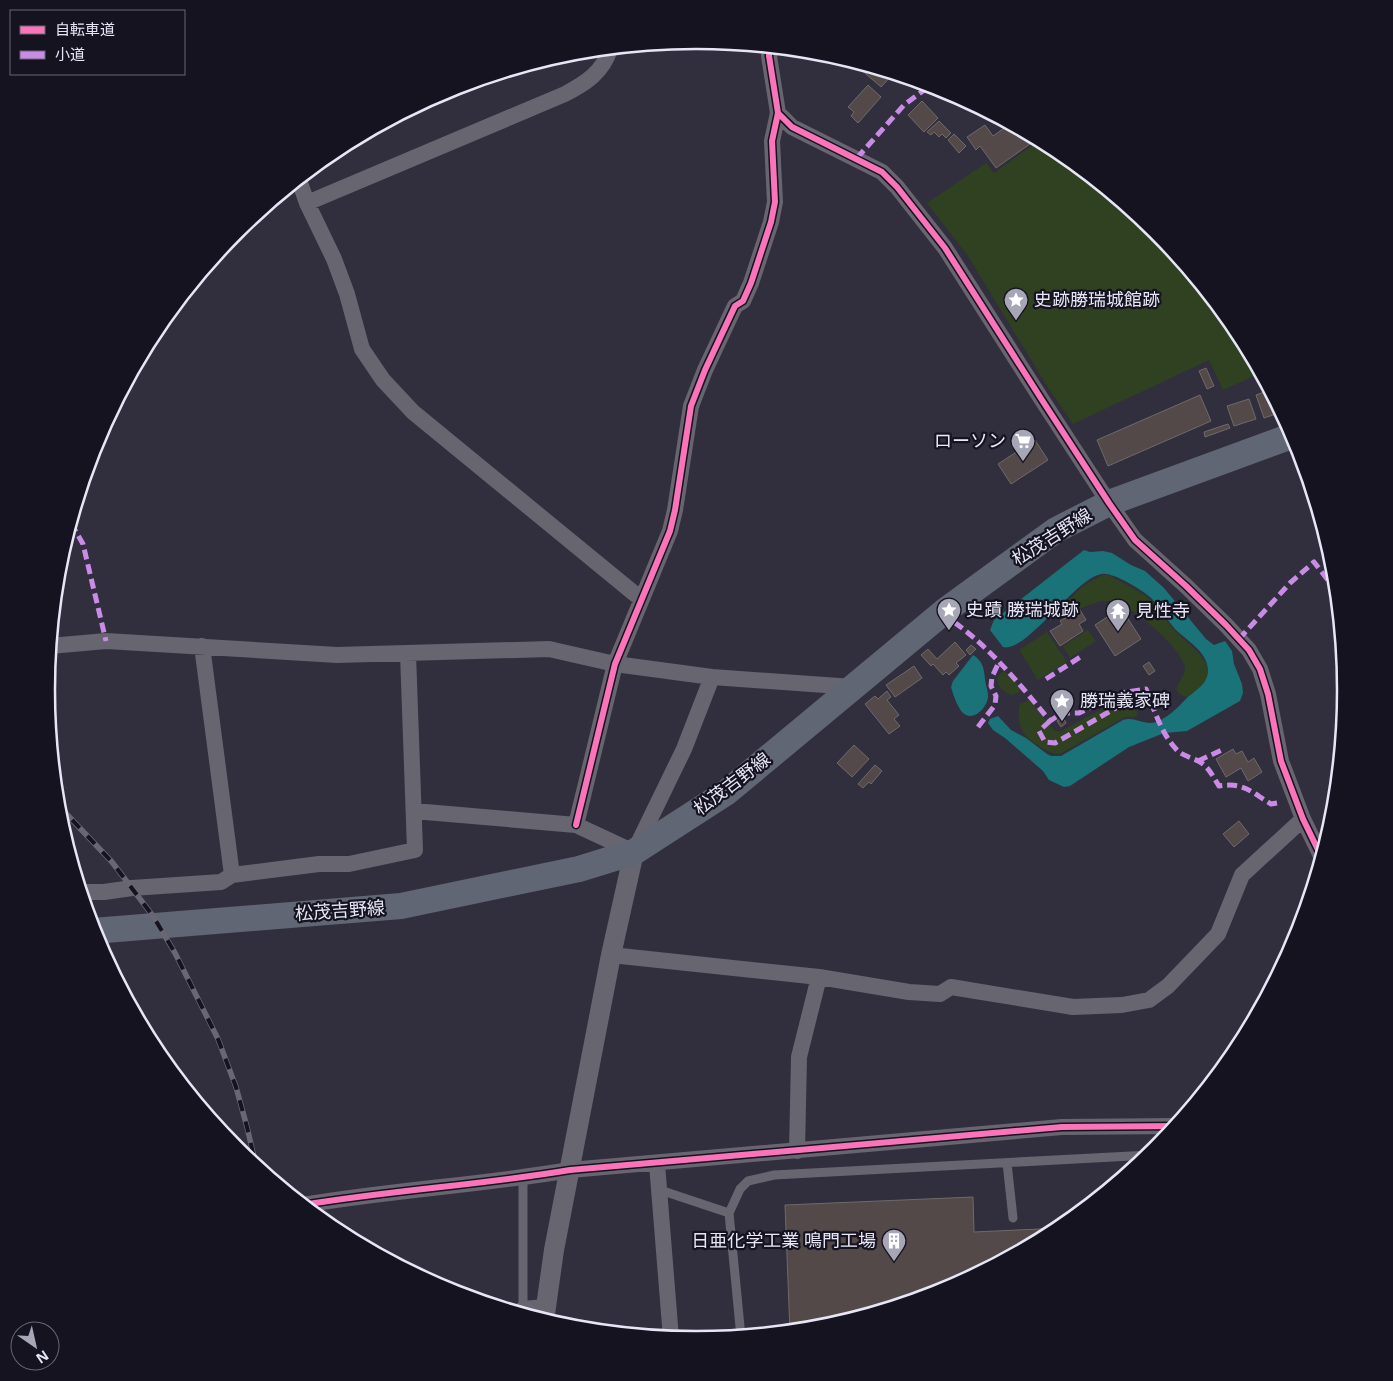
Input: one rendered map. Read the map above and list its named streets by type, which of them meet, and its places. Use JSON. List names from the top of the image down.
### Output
{
  "streets": {
    "main road": ["松茂吉野線"]
  },
  "places": {
    "place": ["史跡勝瑞城館跡", "史蹟 勝瑞城跡", "勝瑞義家碑"],
    "supermarket": ["ローソン"],
    "temple": ["見性寺"],
    "building": ["日亜化学工業 鳴門工場"]
  },
  "legend": ["自転車道", "小道"],
  "north": "bottom right"
}
